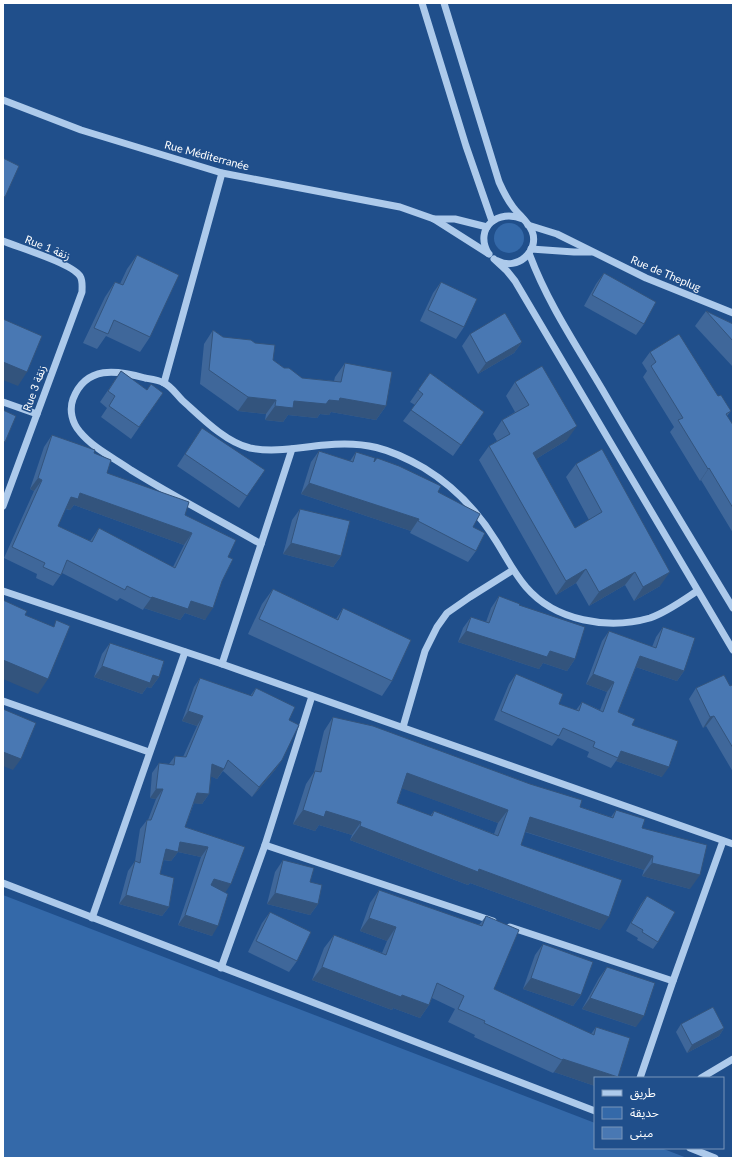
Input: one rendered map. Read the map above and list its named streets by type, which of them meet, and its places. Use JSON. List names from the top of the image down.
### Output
{
  "streets": {
    "street": [
      "Rue Méditerranée",
      "Rue 1 زنقة",
      "Rue de Theplug",
      "Rue 3 زنقة"
    ]
  },
  "crossings": [
    ["Rue 1 زنقة", "Rue 3 زنقة"]
  ],
  "legend": ["طريق", "حديقة", "مبنى"]
}
